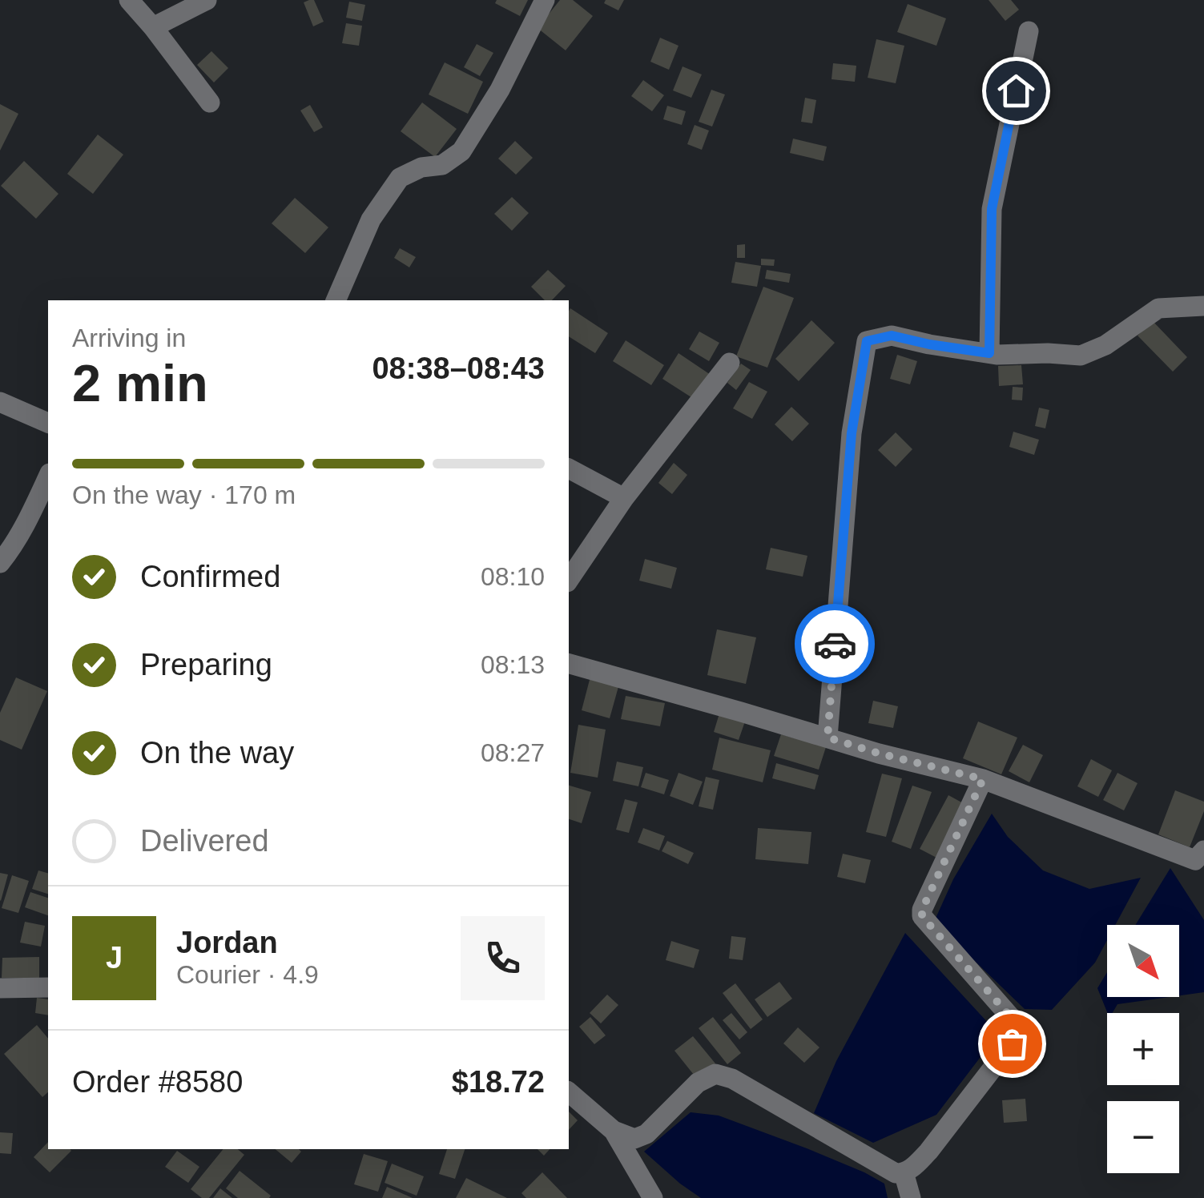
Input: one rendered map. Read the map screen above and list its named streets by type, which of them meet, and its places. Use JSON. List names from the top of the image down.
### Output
{
  "north": "bottom right",
  "page": {
    "heading": ["2 min", "Arriving in", "08:38–08:43"],
    "panel": [
      "Jordan",
      "Courier · 4.9",
      "Order #8580",
      "$18.72"
    ],
    "bar": "On the way · 170 m",
    "list": [
      ["Confirmed", "08:10"],
      ["Preparing", "08:13"],
      ["On the way", "08:27"],
      "Delivered"
    ],
    "round": "J",
    "map_buttons": ["+", "−"]
  }
}
